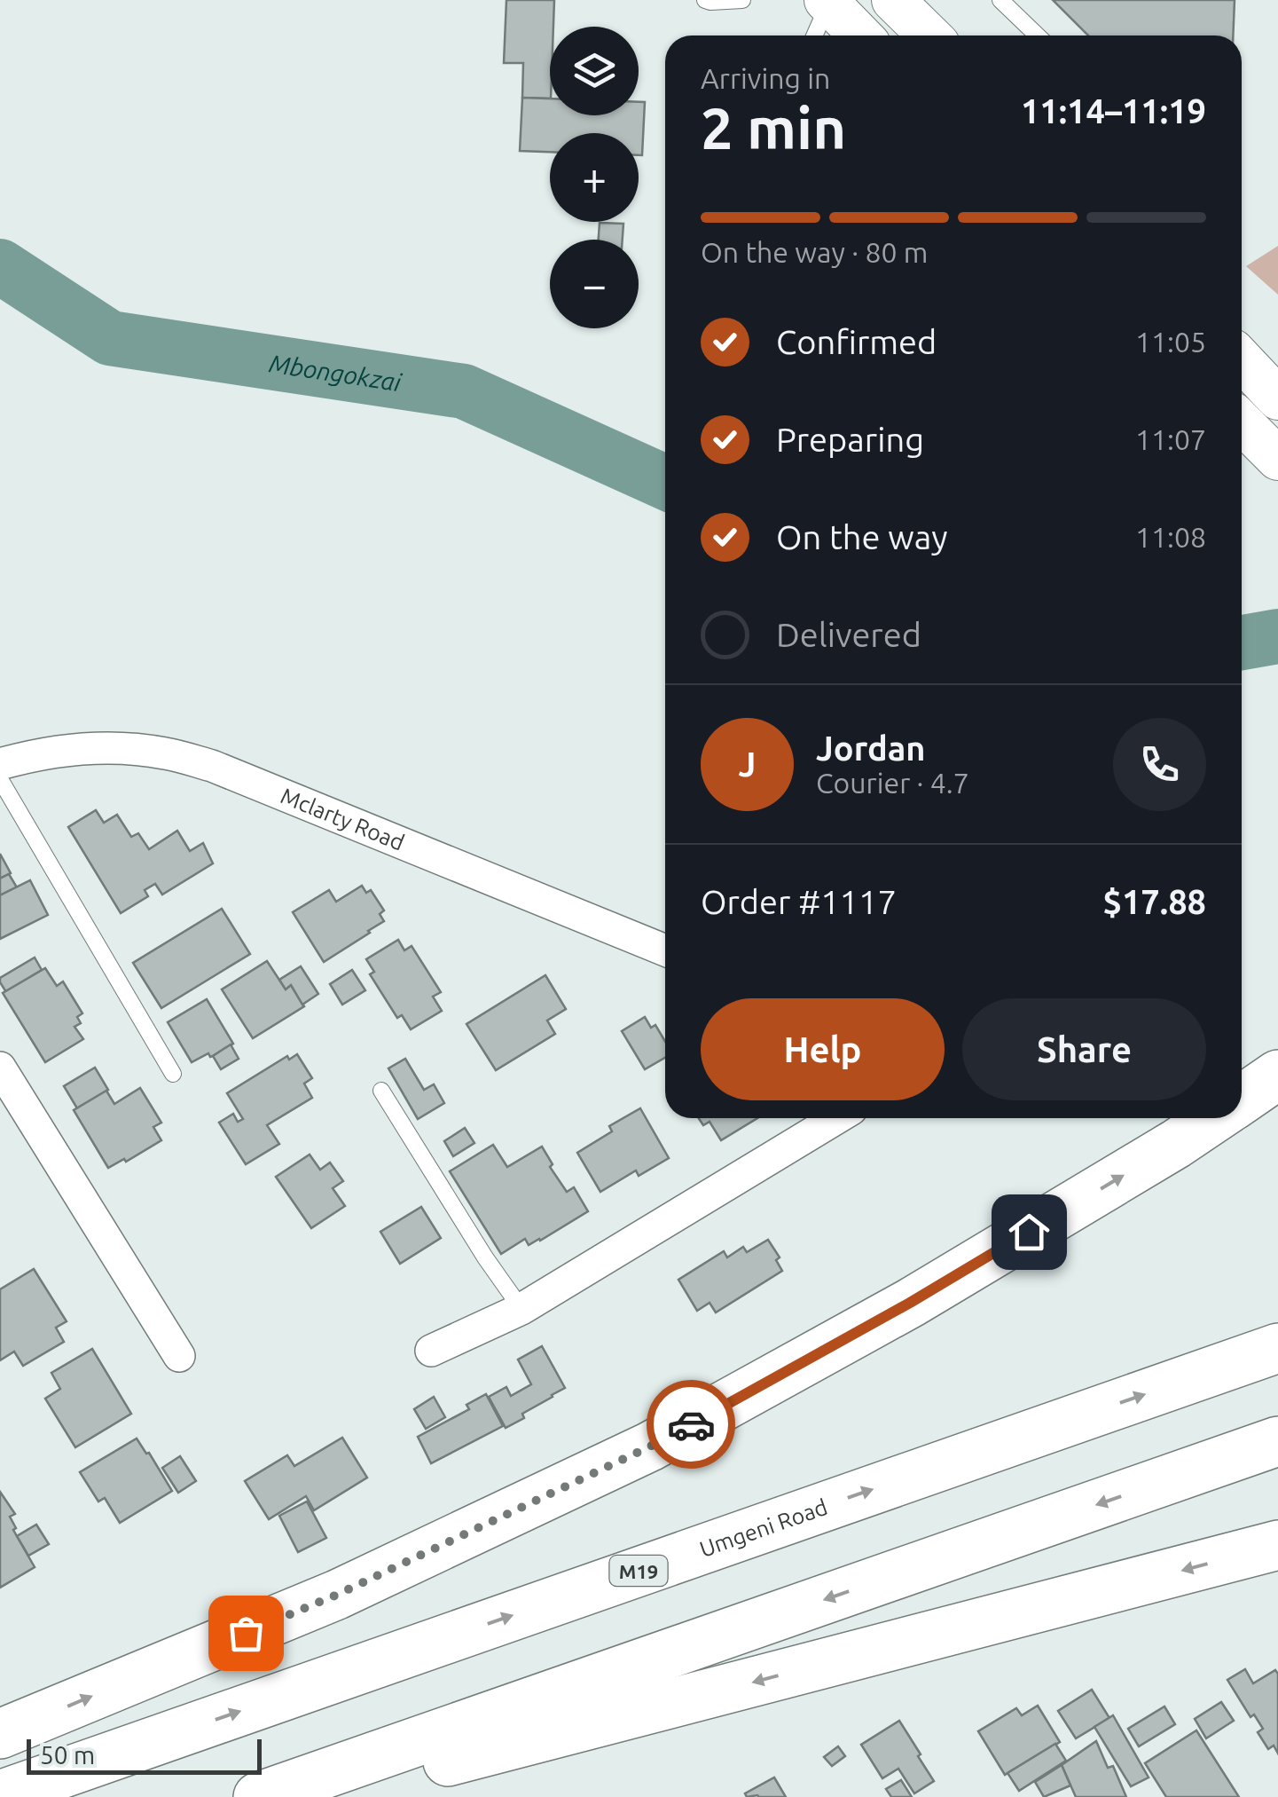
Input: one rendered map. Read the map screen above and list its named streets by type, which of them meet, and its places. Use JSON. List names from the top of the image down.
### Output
{
  "streets": {
    "highway": ["Umgeni Road", "M19"],
    "street": ["Mclarty Road"]
  },
  "water": ["Mbongokzai"],
  "scale_bar": "50 m",
  "page": {
    "map_buttons": ["+", "−"],
    "heading": ["2 min", "Arriving in", "11:14–11:19"],
    "panel": [
      "Jordan",
      "Courier · 4.7",
      "Order #1117",
      "$17.88"
    ],
    "bar": "On the way · 80 m",
    "list": [
      ["Confirmed", "11:05"],
      ["Preparing", "11:07"],
      ["On the way", "11:08"],
      "Delivered"
    ],
    "round": "J",
    "buttons": ["Help", "Share"],
    "scale": "50 m"
  }
}
